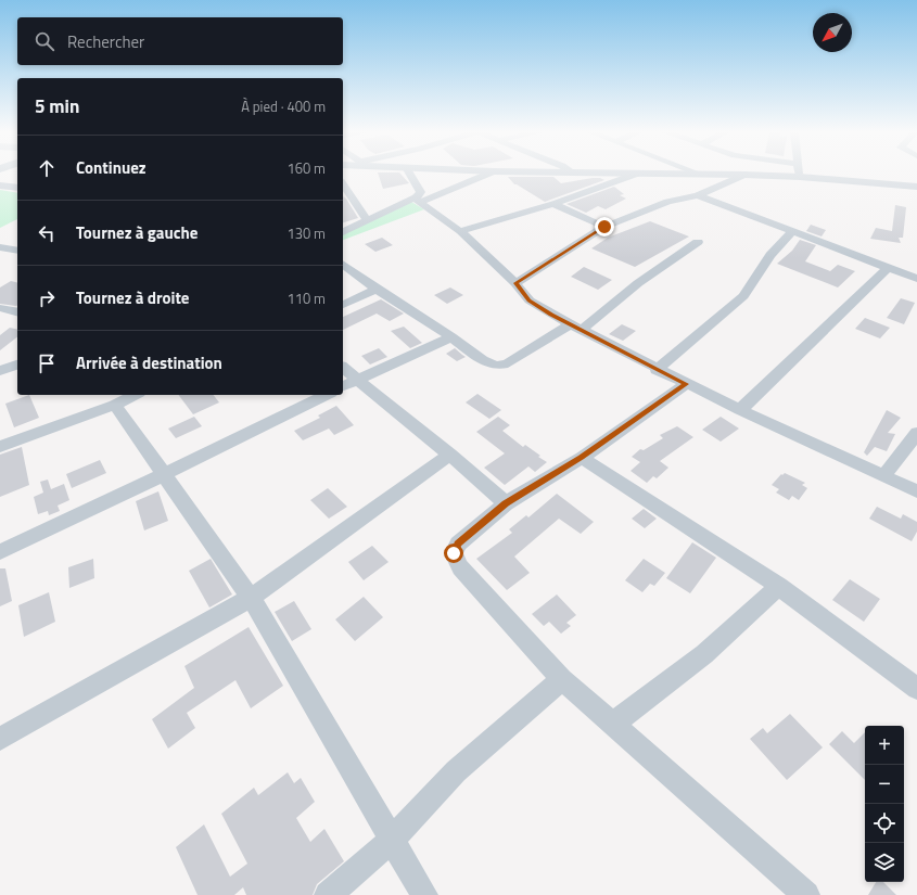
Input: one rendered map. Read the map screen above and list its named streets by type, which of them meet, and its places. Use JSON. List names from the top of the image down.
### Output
{
  "north": "bottom left",
  "page": {
    "search": "Rechercher",
    "heading": ["5 min", "À pied · 400 m"],
    "list": [
      ["Continuez", "160 m"],
      ["Tournez à gauche", "130 m"],
      ["Tournez à droite", "110 m"],
      "Arrivée à destination"
    ],
    "map_buttons": ["+", "−"]
  }
}
